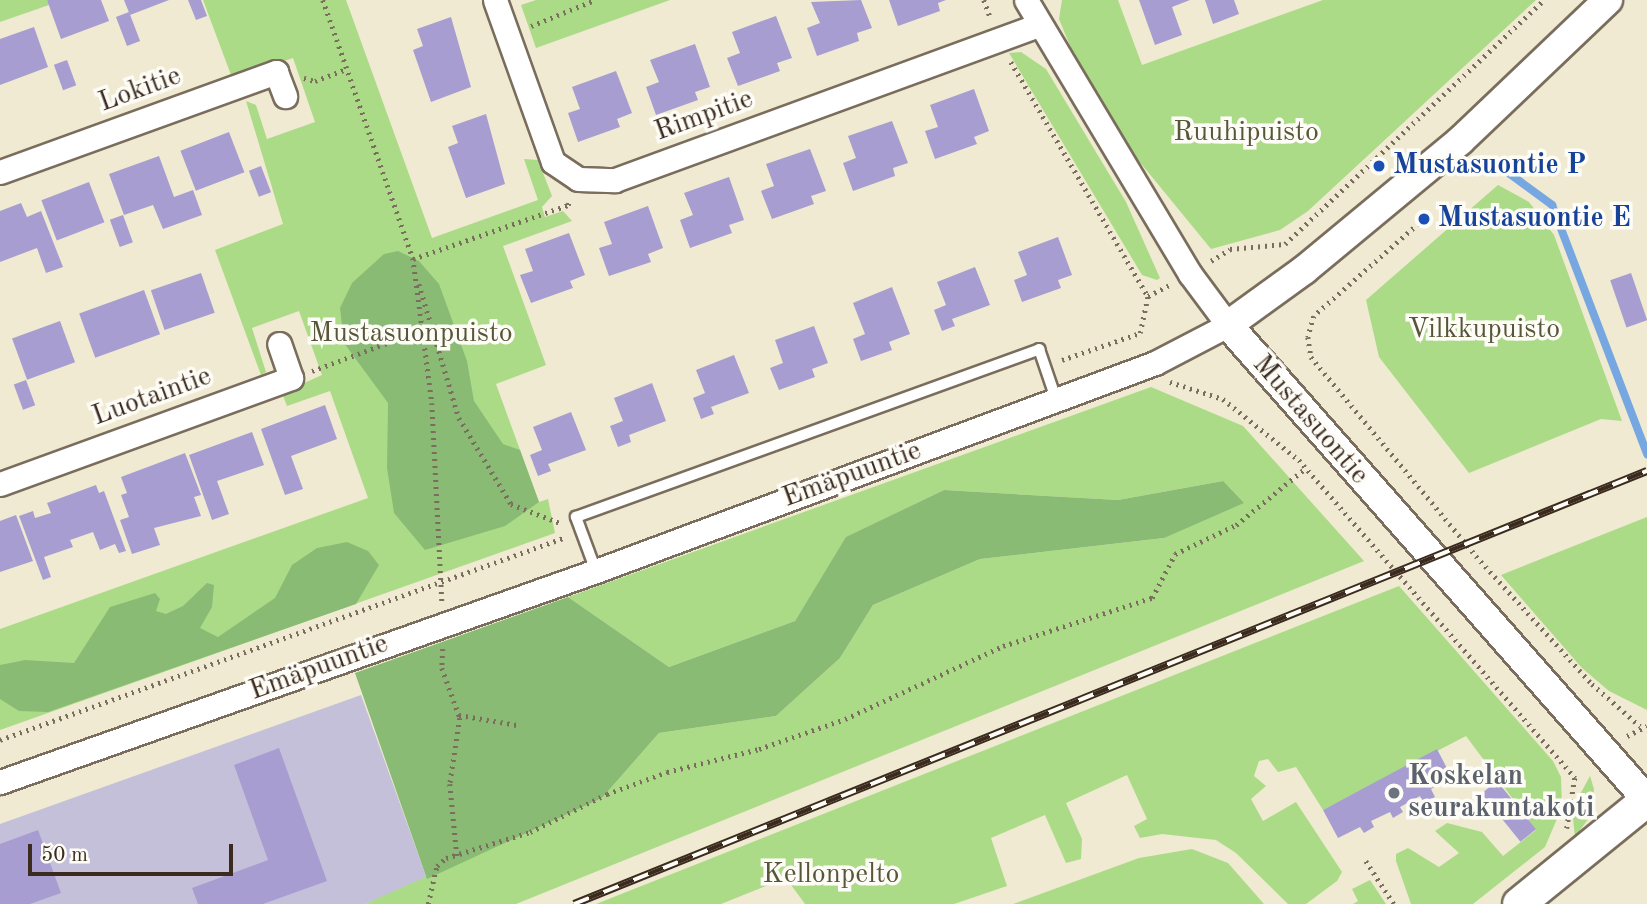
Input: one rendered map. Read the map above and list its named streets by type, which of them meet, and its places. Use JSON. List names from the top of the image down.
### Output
{
  "streets": {
    "street": [
      "Lokitie",
      "Rimpitie",
      "Luotaintie",
      "Mustasuontie",
      "Emäpuuntie"
    ]
  },
  "crossings": [
    ["Rimpitie", "Mustasuontie"],
    ["Mustasuontie", "Emäpuuntie"]
  ],
  "parks": [
    "Ruuhipuisto",
    "Vilkkupuisto",
    "Mustasuonpuisto",
    "Kellonpelto"
  ],
  "places": ["Mustasuontie P", "Mustasuontie E", "Koskelan seurakuntakoti"],
  "scale_bar": "50 m"
}
